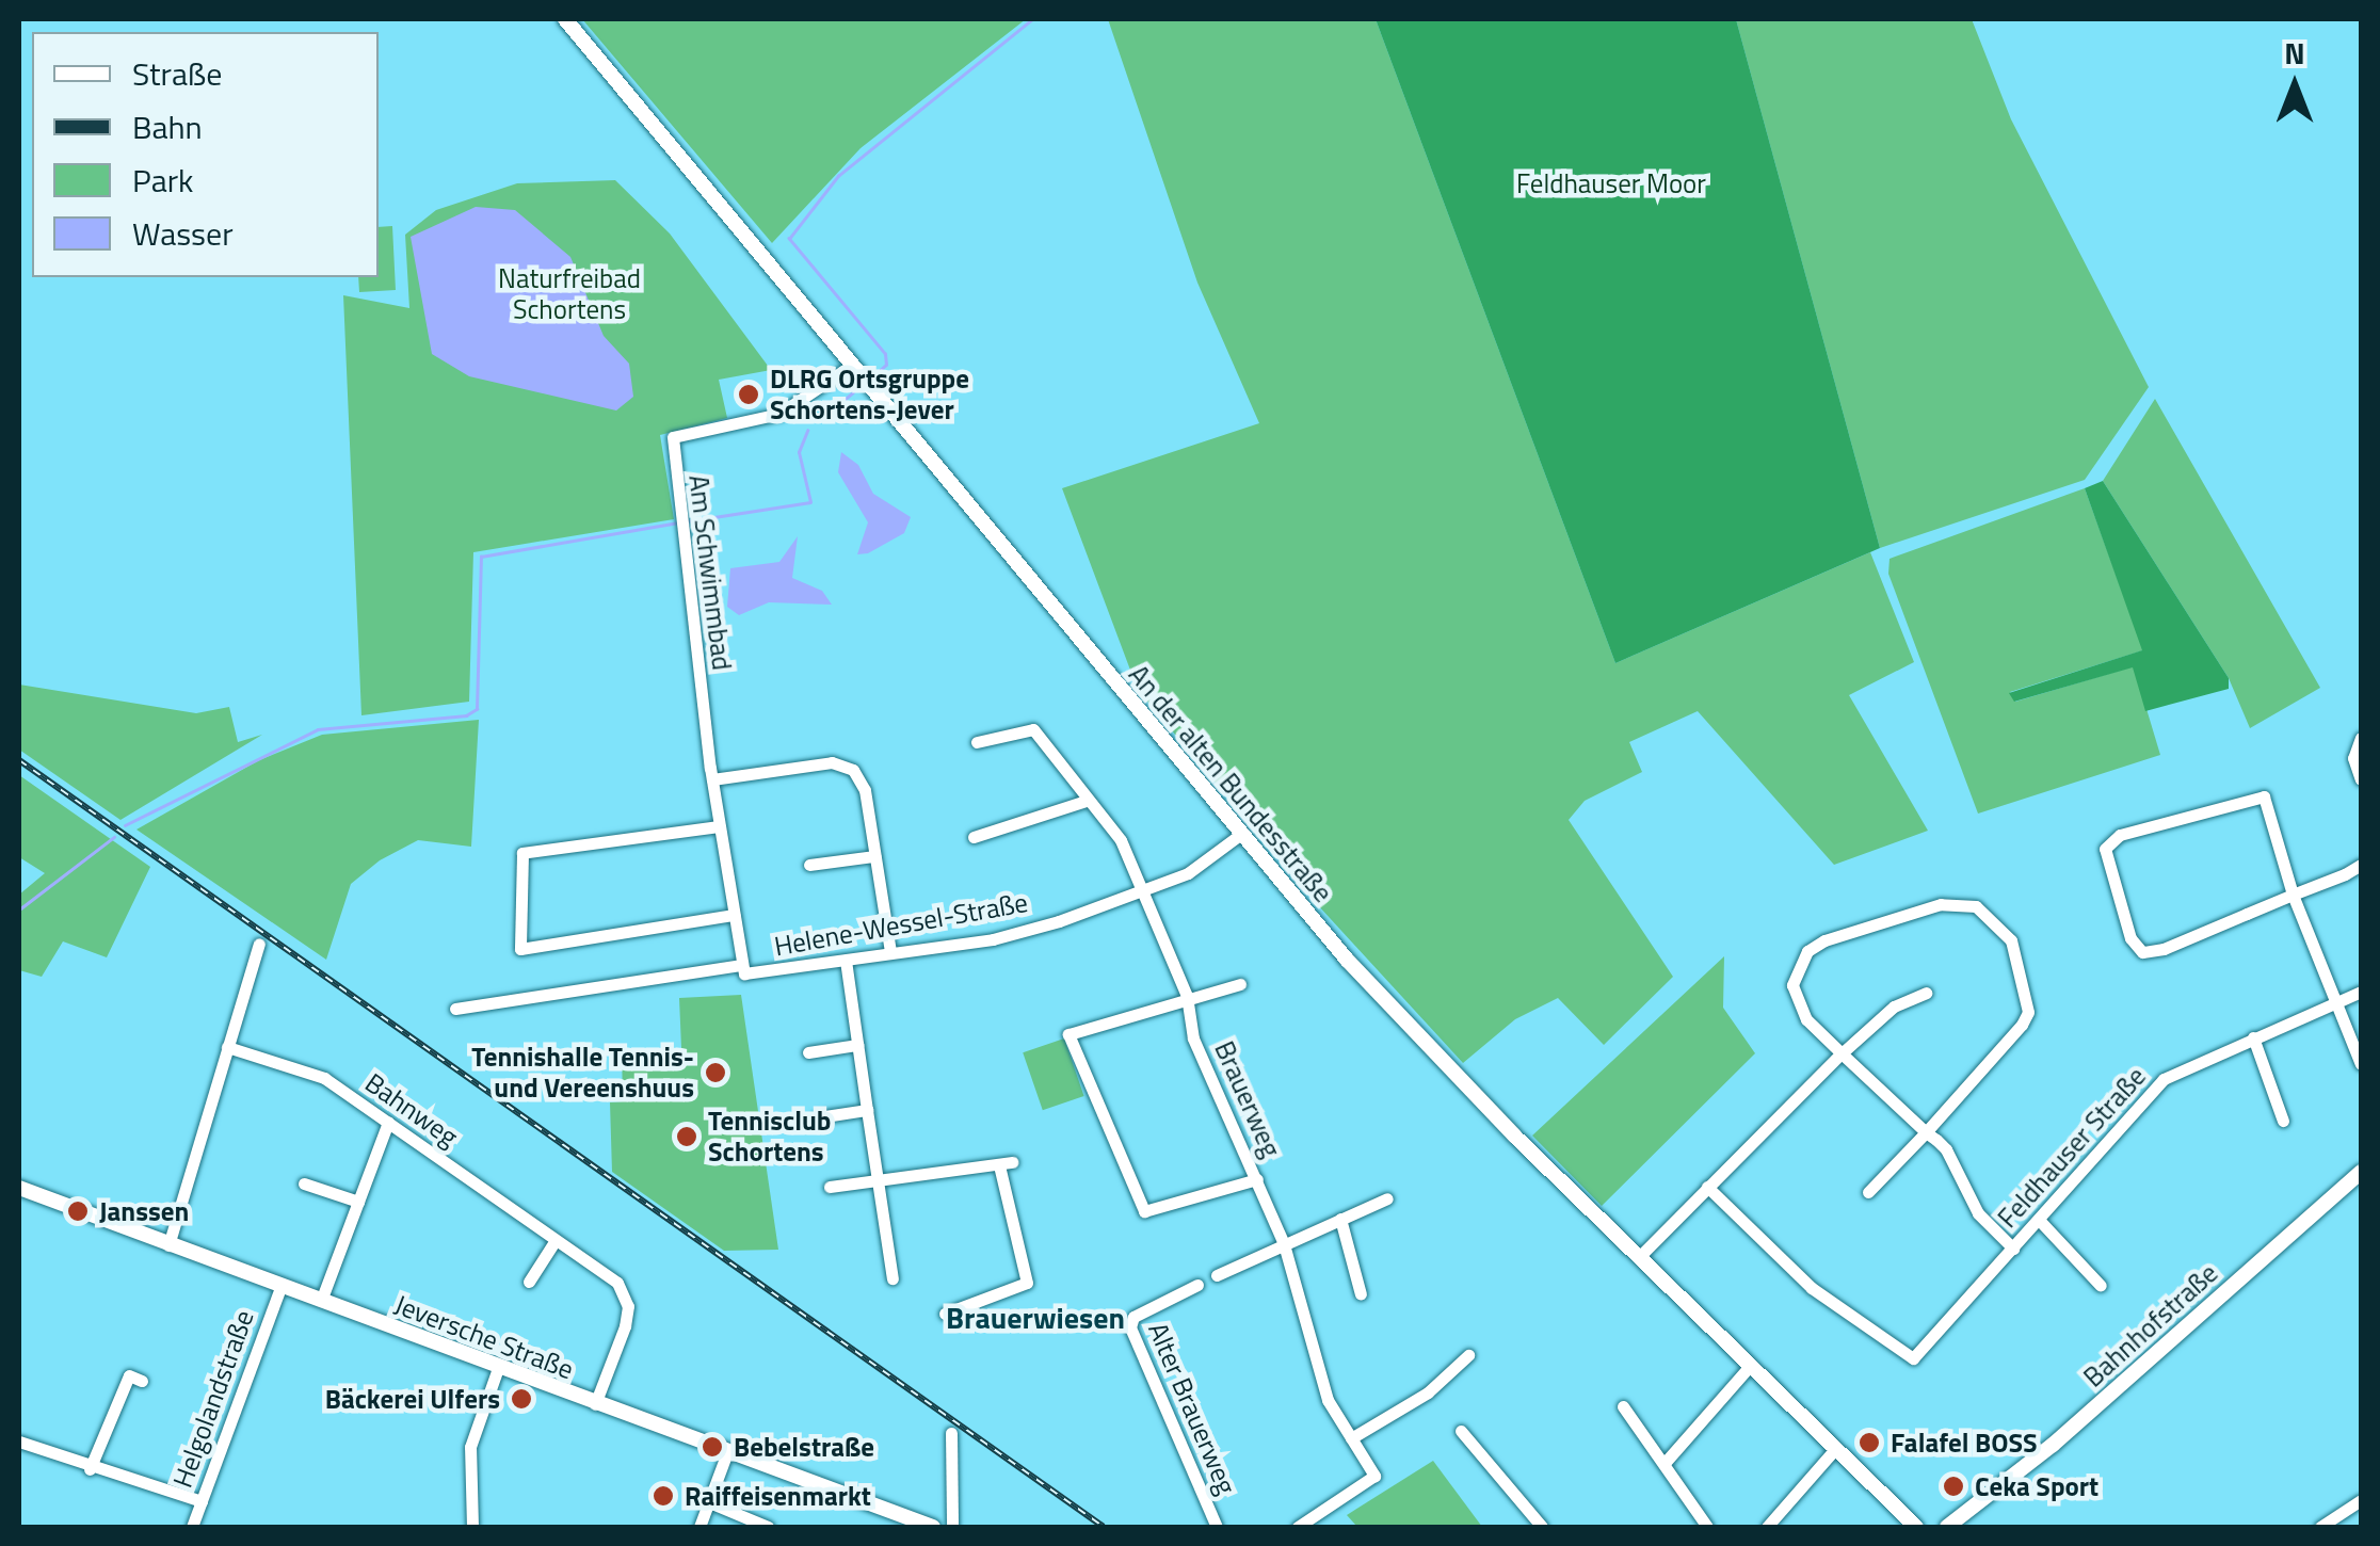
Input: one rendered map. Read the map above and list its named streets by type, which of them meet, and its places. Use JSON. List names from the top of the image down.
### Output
{
  "streets": {
    "street": [
      "Am Schwimmbad",
      "An der alten Bundesstraße",
      "Helene-Wessel-Straße",
      "Brauerweg",
      "Bahnweg",
      "Feldhauser Straße",
      "Bahnhofstraße",
      "Jeversche Straße",
      "Helgolandstraße",
      "Alter Brauerweg"
    ]
  },
  "crossings": [
    ["Am Schwimmbad", "An der alten Bundesstraße"],
    ["Am Schwimmbad", "Helene-Wessel-Straße"],
    ["An der alten Bundesstraße", "Helene-Wessel-Straße"],
    ["Helene-Wessel-Straße", "Brauerweg"],
    ["Bahnweg", "Jeversche Straße"],
    ["Jeversche Straße", "Helgolandstraße"]
  ],
  "districts": ["Brauerwiesen"],
  "parks": ["Feldhauser Moor", "Naturfreibad Schortens"],
  "places": [
    "DLRG Ortsgruppe Schortens-Jever",
    "Tennishalle Tennis- und Vereenshuus",
    "Tennisclub Schortens",
    "Janssen",
    "Bäckerei Ulfers",
    "Falafel BOSS",
    "Bebelstraße",
    "Ceka Sport",
    "Raiffeisenmarkt"
  ],
  "legend": [
    "Straße",
    "Bahn",
    "Park",
    "Wasser"
  ],
  "north": "top"
}
